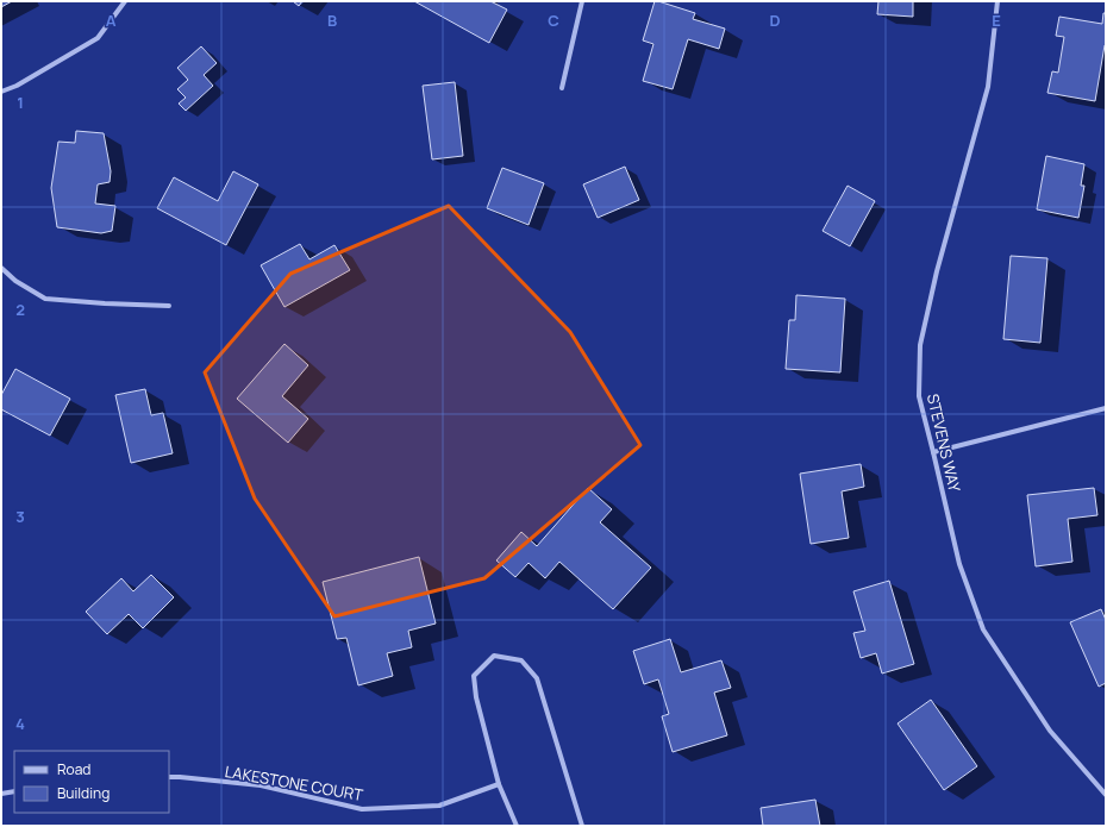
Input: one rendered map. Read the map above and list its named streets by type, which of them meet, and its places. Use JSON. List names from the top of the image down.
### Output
{
  "streets": {
    "street": ["STEVENS WAY", "LAKESTONE COURT"]
  },
  "legend": ["Road", "Building"],
  "grid": {
    "columns": [
      "A",
      "B",
      "C",
      "D",
      "E"
    ],
    "rows": [
      "1",
      "2",
      "3",
      "4"
    ]
  }
}
